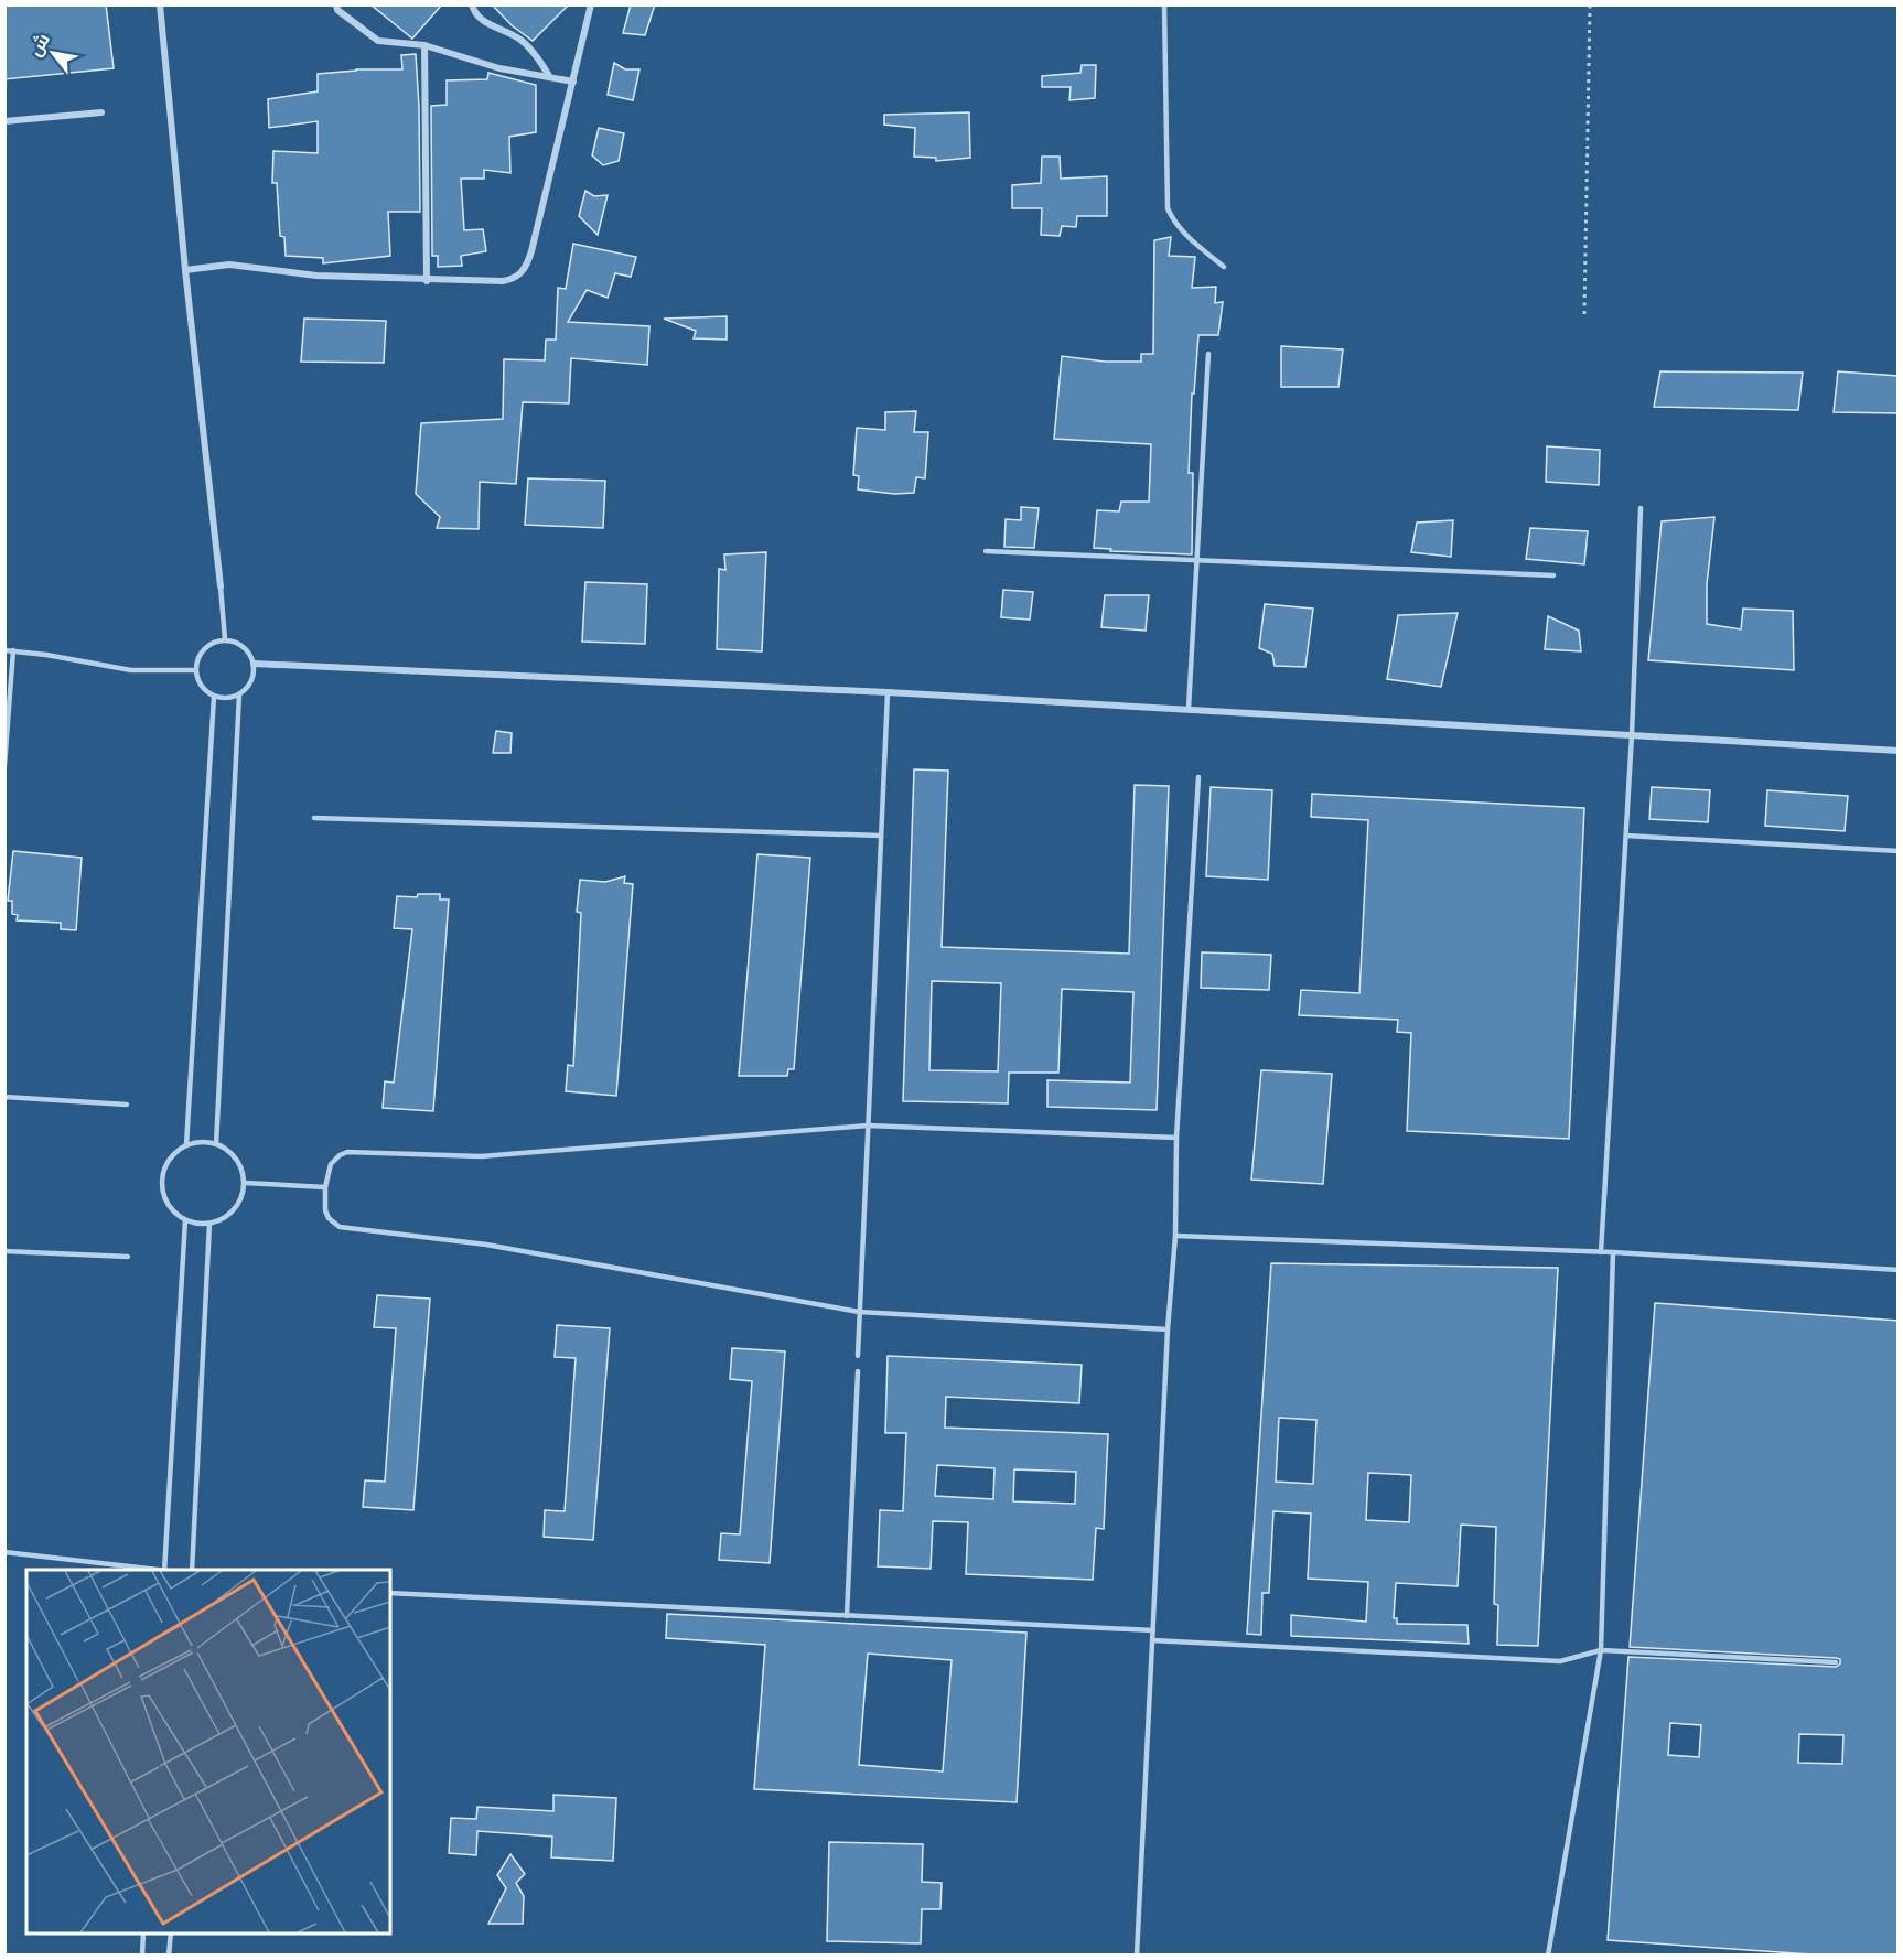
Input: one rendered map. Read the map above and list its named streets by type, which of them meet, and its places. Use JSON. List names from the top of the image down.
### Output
{
  "north": "top left"
}
